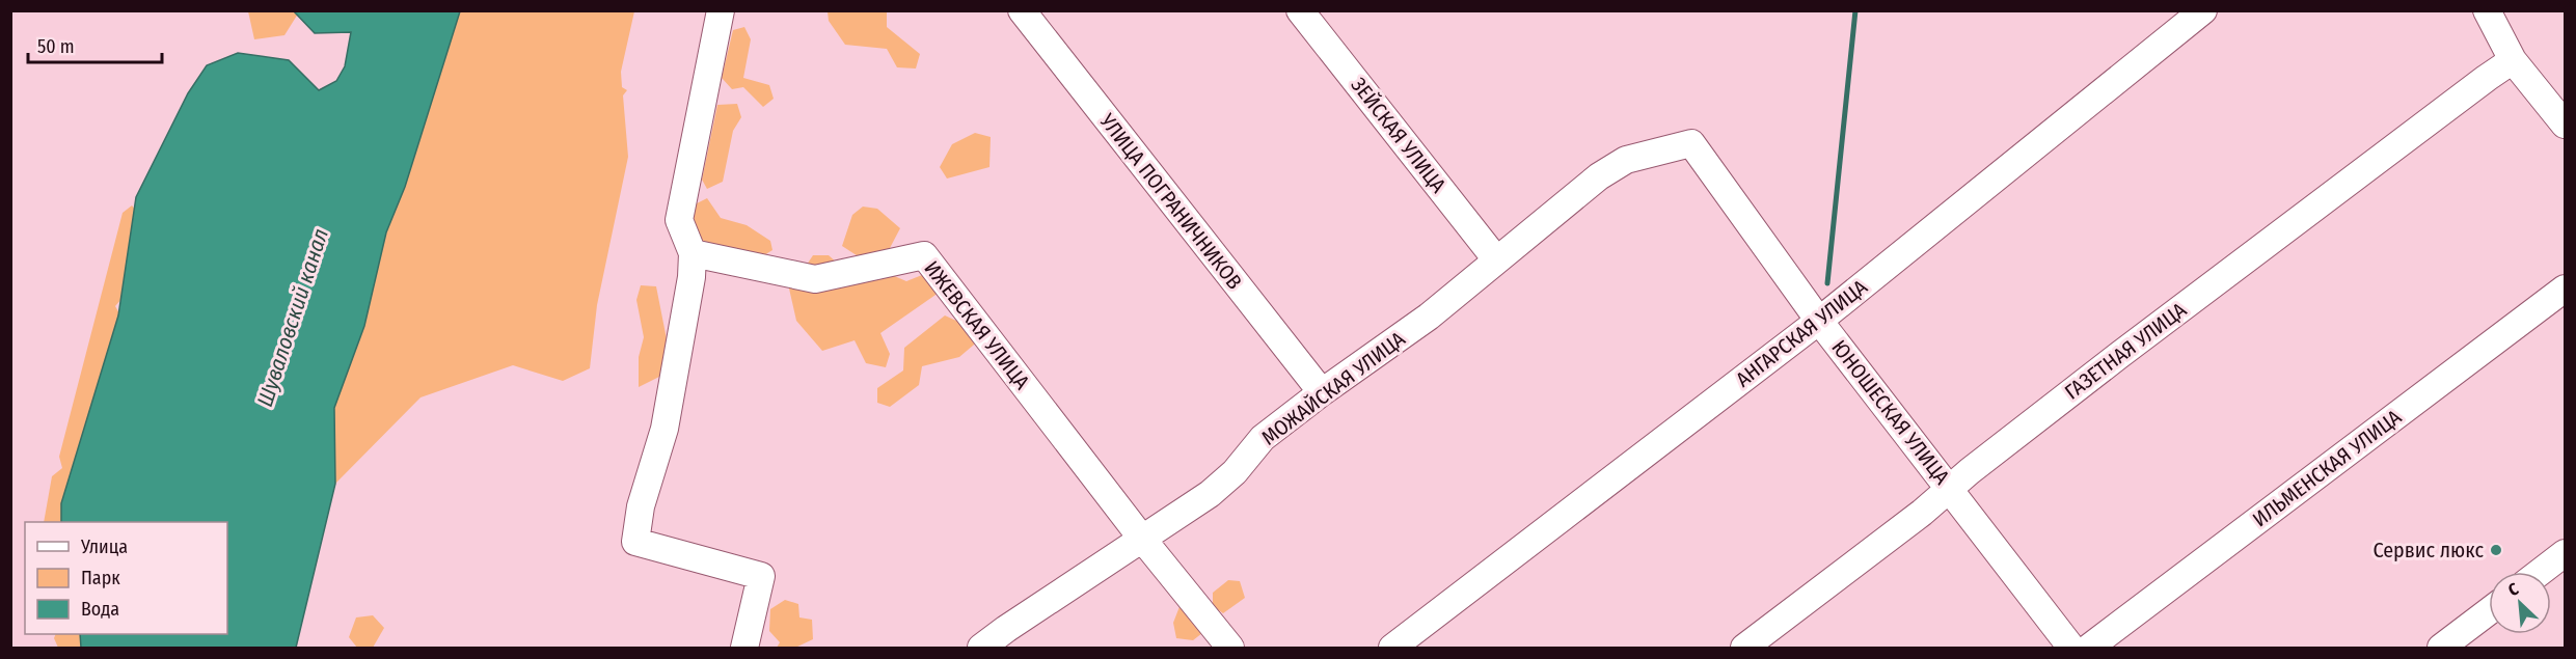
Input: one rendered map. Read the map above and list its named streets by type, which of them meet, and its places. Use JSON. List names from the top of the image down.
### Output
{
  "streets": {
    "street": [
      "ЗЕЙСКАЯ УЛИЦА",
      "УЛИЦА ПОГРАНИЧНИКОВ",
      "ИЖЕВСКАЯ УЛИЦА",
      "АНГАРСКАЯ УЛИЦА",
      "ГАЗЕТНАЯ УЛИЦА",
      "МОЖАЙСКАЯ УЛИЦА",
      "ЮНОШЕСКАЯ УЛИЦА",
      "ИЛЬМЕНСКАЯ УЛИЦА"
    ]
  },
  "crossings": [
    ["ЗЕЙСКАЯ УЛИЦА", "МОЖАЙСКАЯ УЛИЦА"],
    ["УЛИЦА ПОГРАНИЧНИКОВ", "МОЖАЙСКАЯ УЛИЦА"],
    ["ИЖЕВСКАЯ УЛИЦА", "МОЖАЙСКАЯ УЛИЦА"],
    ["АНГАРСКАЯ УЛИЦА", "ЮНОШЕСКАЯ УЛИЦА"],
    ["ГАЗЕТНАЯ УЛИЦА", "ЮНОШЕСКАЯ УЛИЦА"],
    ["МОЖАЙСКАЯ УЛИЦА", "ЮНОШЕСКАЯ УЛИЦА"]
  ],
  "water": ["Шуваловский канал"],
  "places": ["Сервис люкс"],
  "legend": ["Улица", "Парк", "Вода"],
  "scale_bar": "50 m",
  "north": "top left"
}
